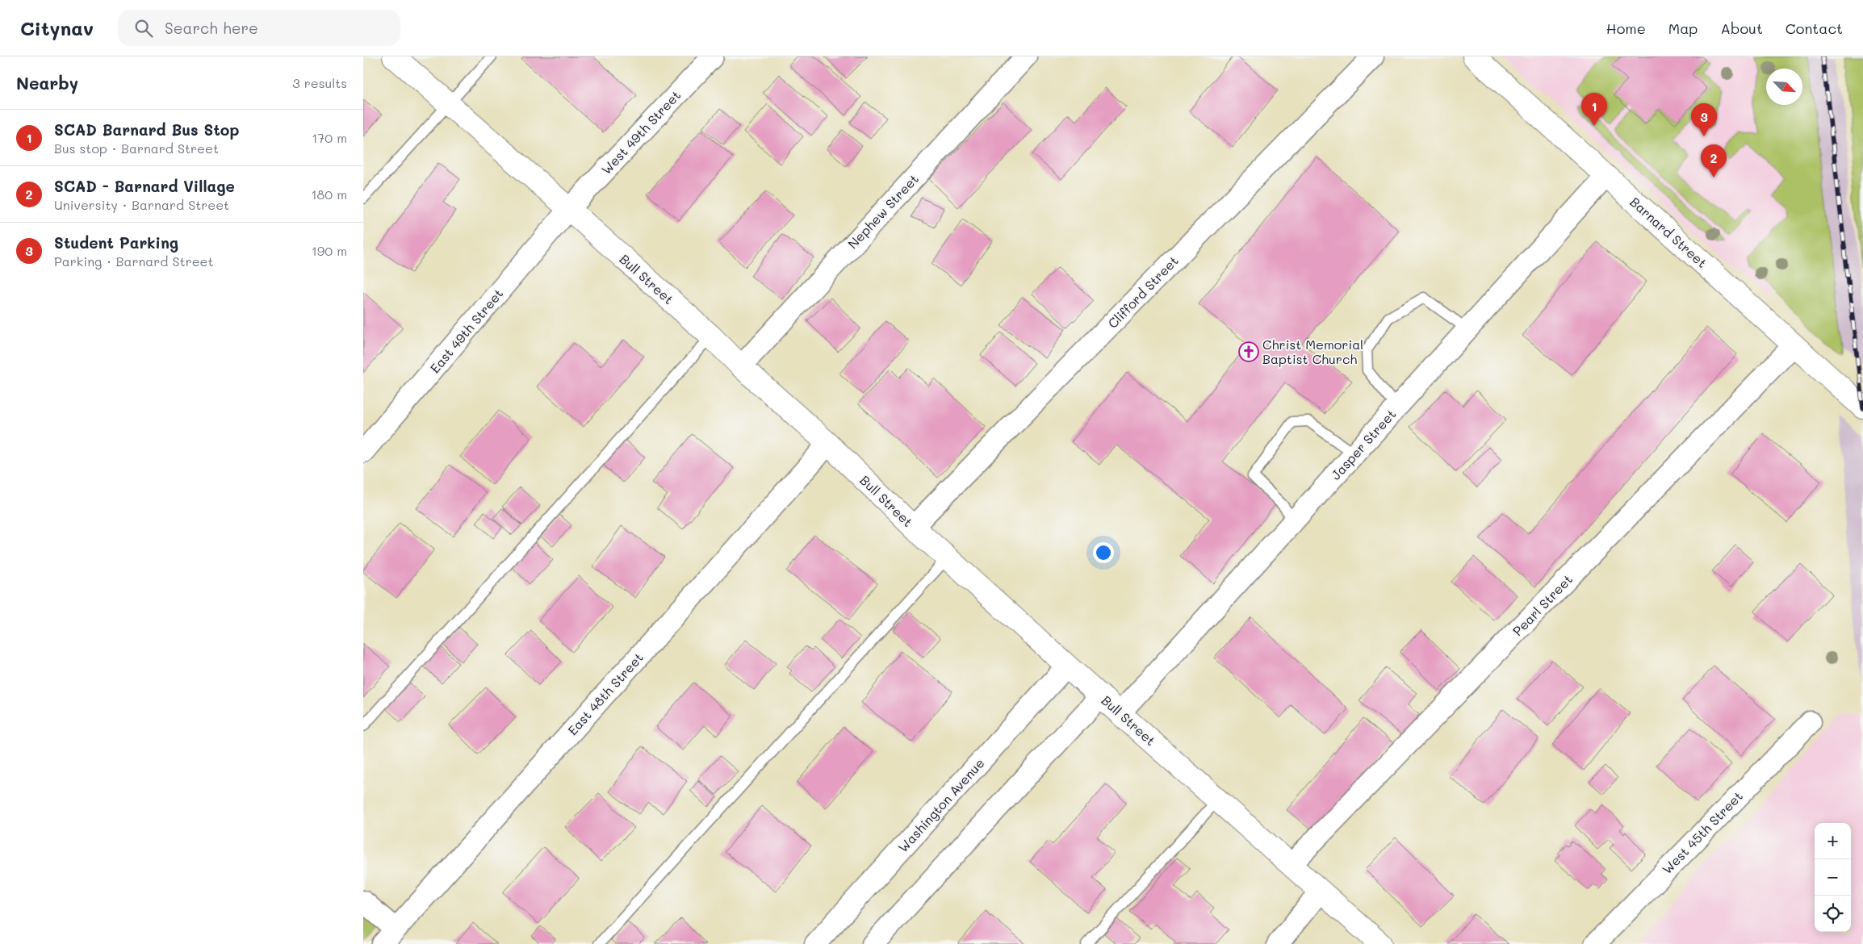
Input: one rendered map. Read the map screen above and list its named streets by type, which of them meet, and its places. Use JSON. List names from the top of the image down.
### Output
{
  "streets": {
    "street": [
      "West 49th Street",
      "Nephew Street",
      "Barnard Street",
      "Bull Street",
      "Clifford Street",
      "East 49th Street",
      "Jasper Street",
      "Pearl Street",
      "East 48th Street",
      "Washington Avenue",
      "West 45th Street"
    ]
  },
  "crossings": [
    ["West 49th Street", "Bull Street"],
    ["West 49th Street", "East 49th Street"],
    ["Nephew Street", "Bull Street"],
    ["Barnard Street", "Jasper Street"],
    ["Barnard Street", "Pearl Street"],
    ["Bull Street", "Clifford Street"],
    ["Bull Street", "East 49th Street"],
    ["Bull Street", "Jasper Street"],
    ["Bull Street", "Pearl Street"],
    ["Bull Street", "East 48th Street"],
    ["Bull Street", "Washington Avenue"]
  ],
  "places": {
    "church": ["Christ Memorial Baptist Church"]
  },
  "north": "bottom right",
  "page": {
    "header": "Citynav",
    "search": "Search here",
    "nav": [
      "Home",
      "Map",
      "About",
      "Contact"
    ],
    "heading": ["Nearby", "3 results"],
    "pins": ["1", "3", "2"],
    "list": [
      {
        "mark": "1",
        "name": "SCAD Barnard Bus Stop",
        "note": "Bus stop · Barnard Street",
        "value": "170 m"
      },
      {
        "mark": "2",
        "name": "SCAD - Barnard Village",
        "note": "University · Barnard Street",
        "value": "180 m"
      },
      {
        "mark": "3",
        "name": "Student Parking",
        "note": "Parking · Barnard Street",
        "value": "190 m"
      }
    ],
    "map_buttons": ["+", "−"]
  }
}
